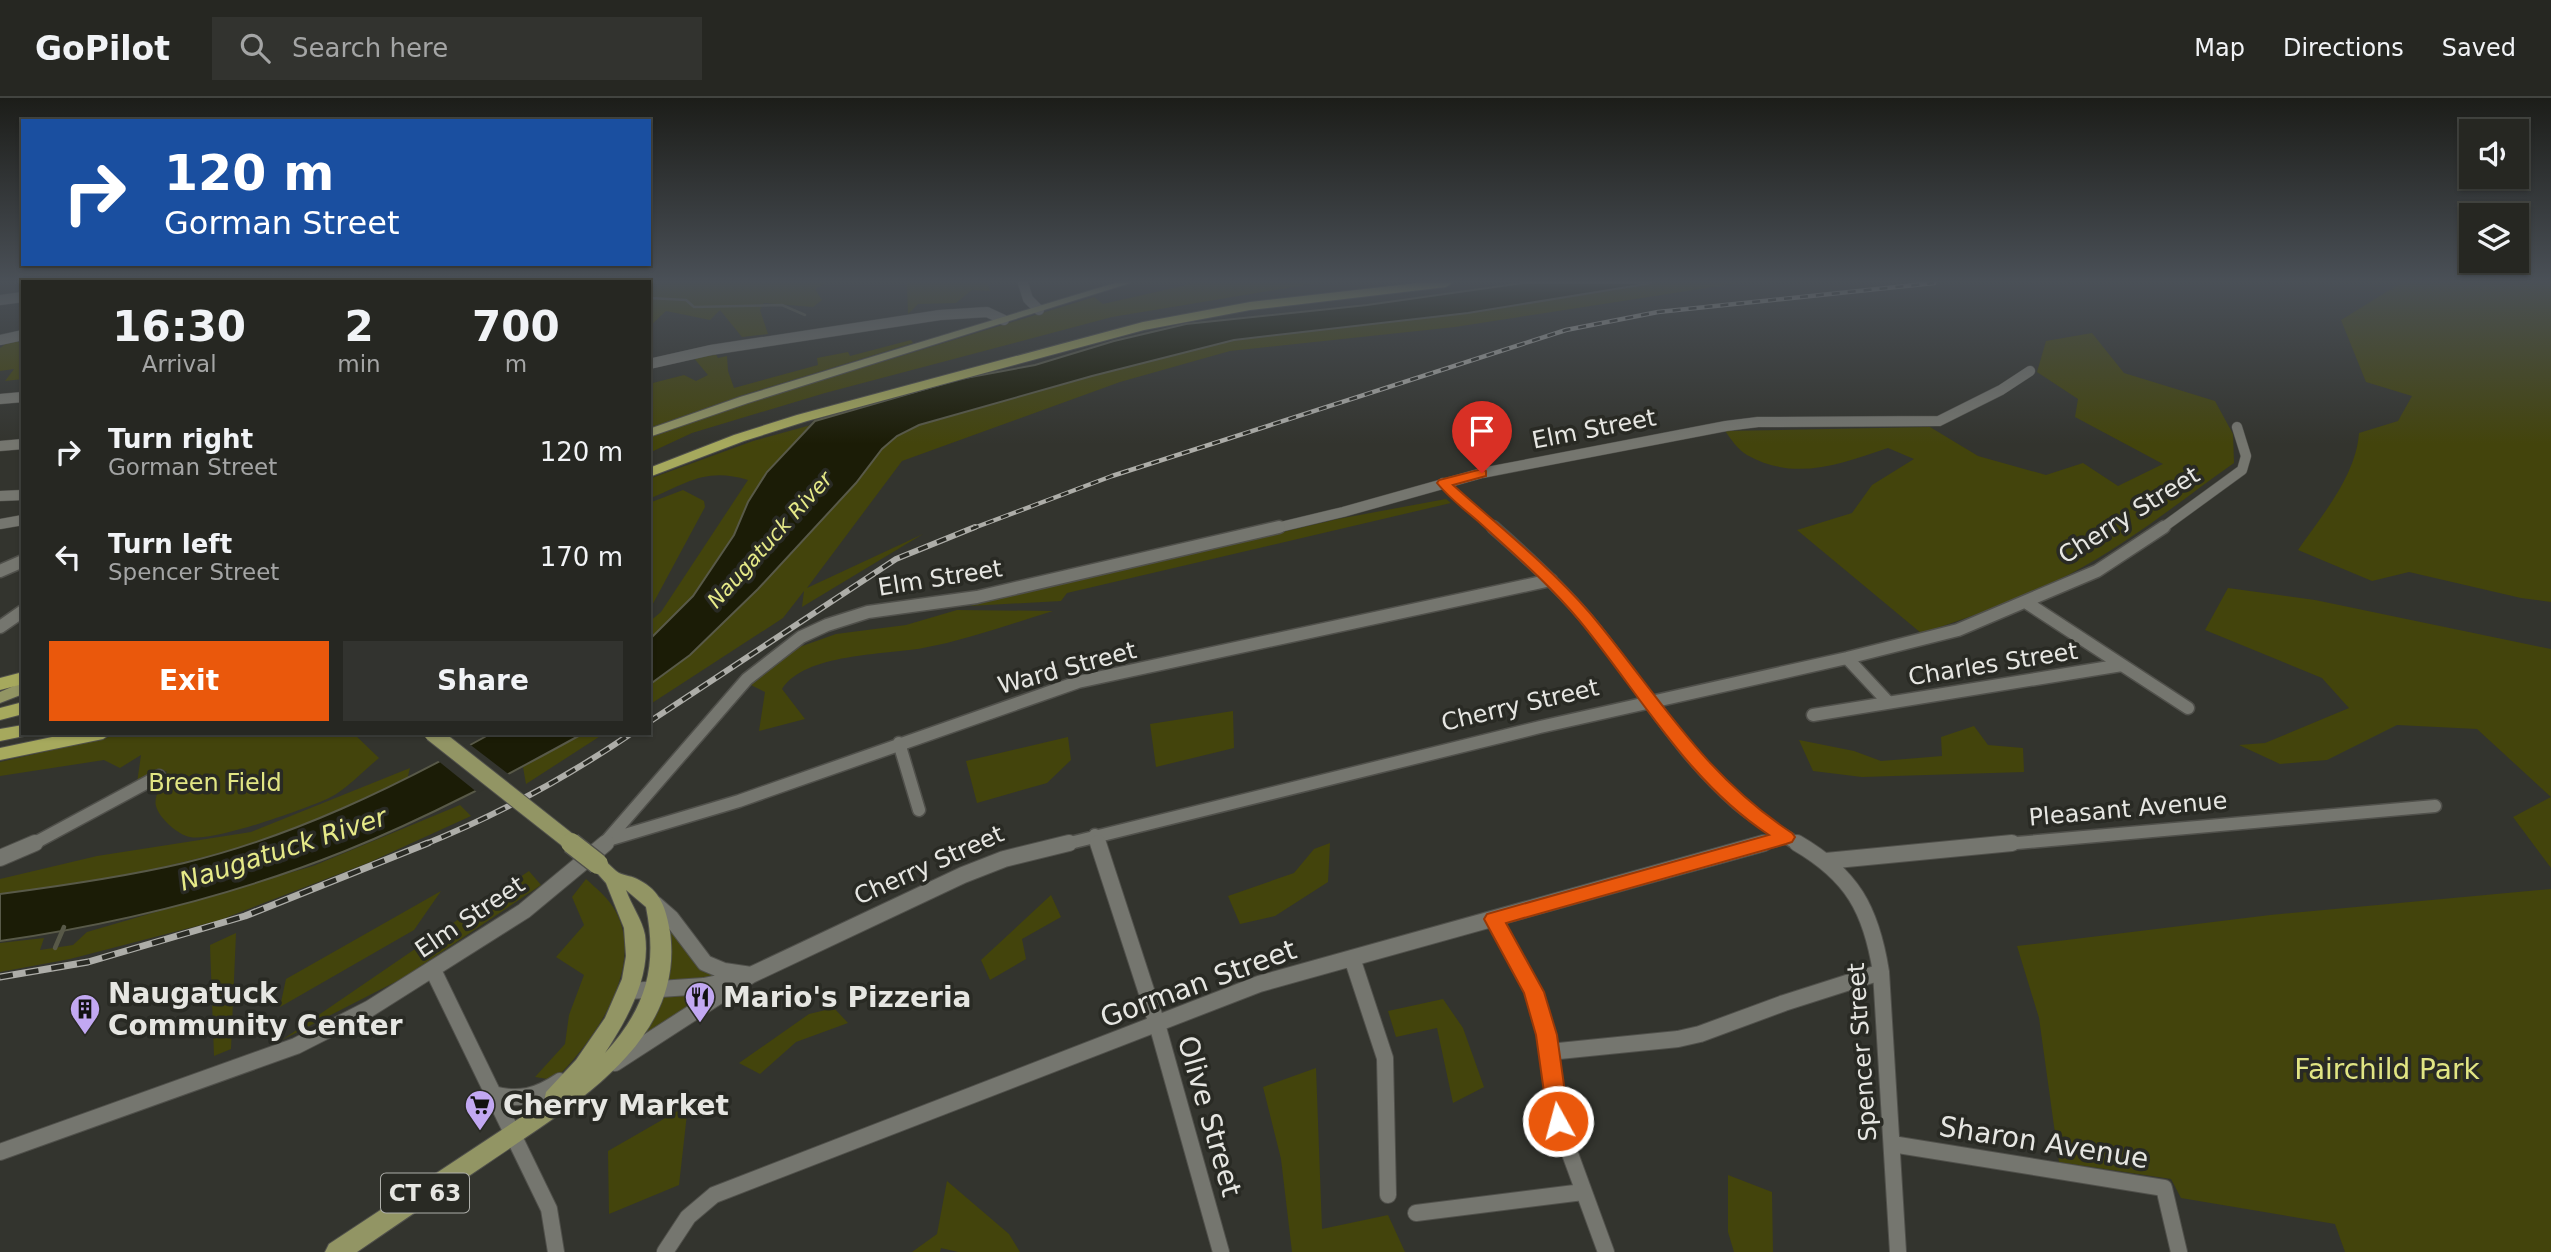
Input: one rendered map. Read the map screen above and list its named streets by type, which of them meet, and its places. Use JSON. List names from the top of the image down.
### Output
{
  "streets": {
    "main road": ["Cherry Street", "CT 63"],
    "street": [
      "Elm Street",
      "Charles Street",
      "Ward Street",
      "Pleasant Avenue",
      "Gorman Street",
      "Spencer Street",
      "Olive Street",
      "Sharon Avenue"
    ]
  },
  "crossings": [
    ["Elm Street", "Ward Street"],
    ["Elm Street", "Spencer Street"],
    ["Cherry Street", "Charles Street"],
    ["Cherry Street", "Spencer Street"],
    ["Cherry Street", "Olive Street"],
    ["Ward Street", "Spencer Street"],
    ["Pleasant Avenue", "Spencer Street"],
    ["Gorman Street", "Spencer Street"],
    ["Gorman Street", "Olive Street"],
    ["Spencer Street", "Sharon Avenue"]
  ],
  "water": ["Naugatuck River"],
  "parks": ["Breen Field", "Fairchild Park"],
  "places": {
    "restaurant": ["Mario's Pizzeria"],
    "building": ["Naugatuck Community Center"],
    "supermarket": ["Cherry Market"]
  },
  "page": {
    "header": "GoPilot",
    "search": "Search here",
    "nav": ["Map", "Directions", "Saved"],
    "turn": ["120 m", "Gorman Street"],
    "eta": [
      "16:30",
      "Arrival",
      "2",
      "min",
      "700",
      "m"
    ],
    "list": [
      {
        "name": "Turn right",
        "note": "Gorman Street",
        "value": "120 m"
      },
      {
        "name": "Turn left",
        "note": "Spencer Street",
        "value": "170 m"
      }
    ],
    "buttons": ["Exit", "Share"]
  }
}
